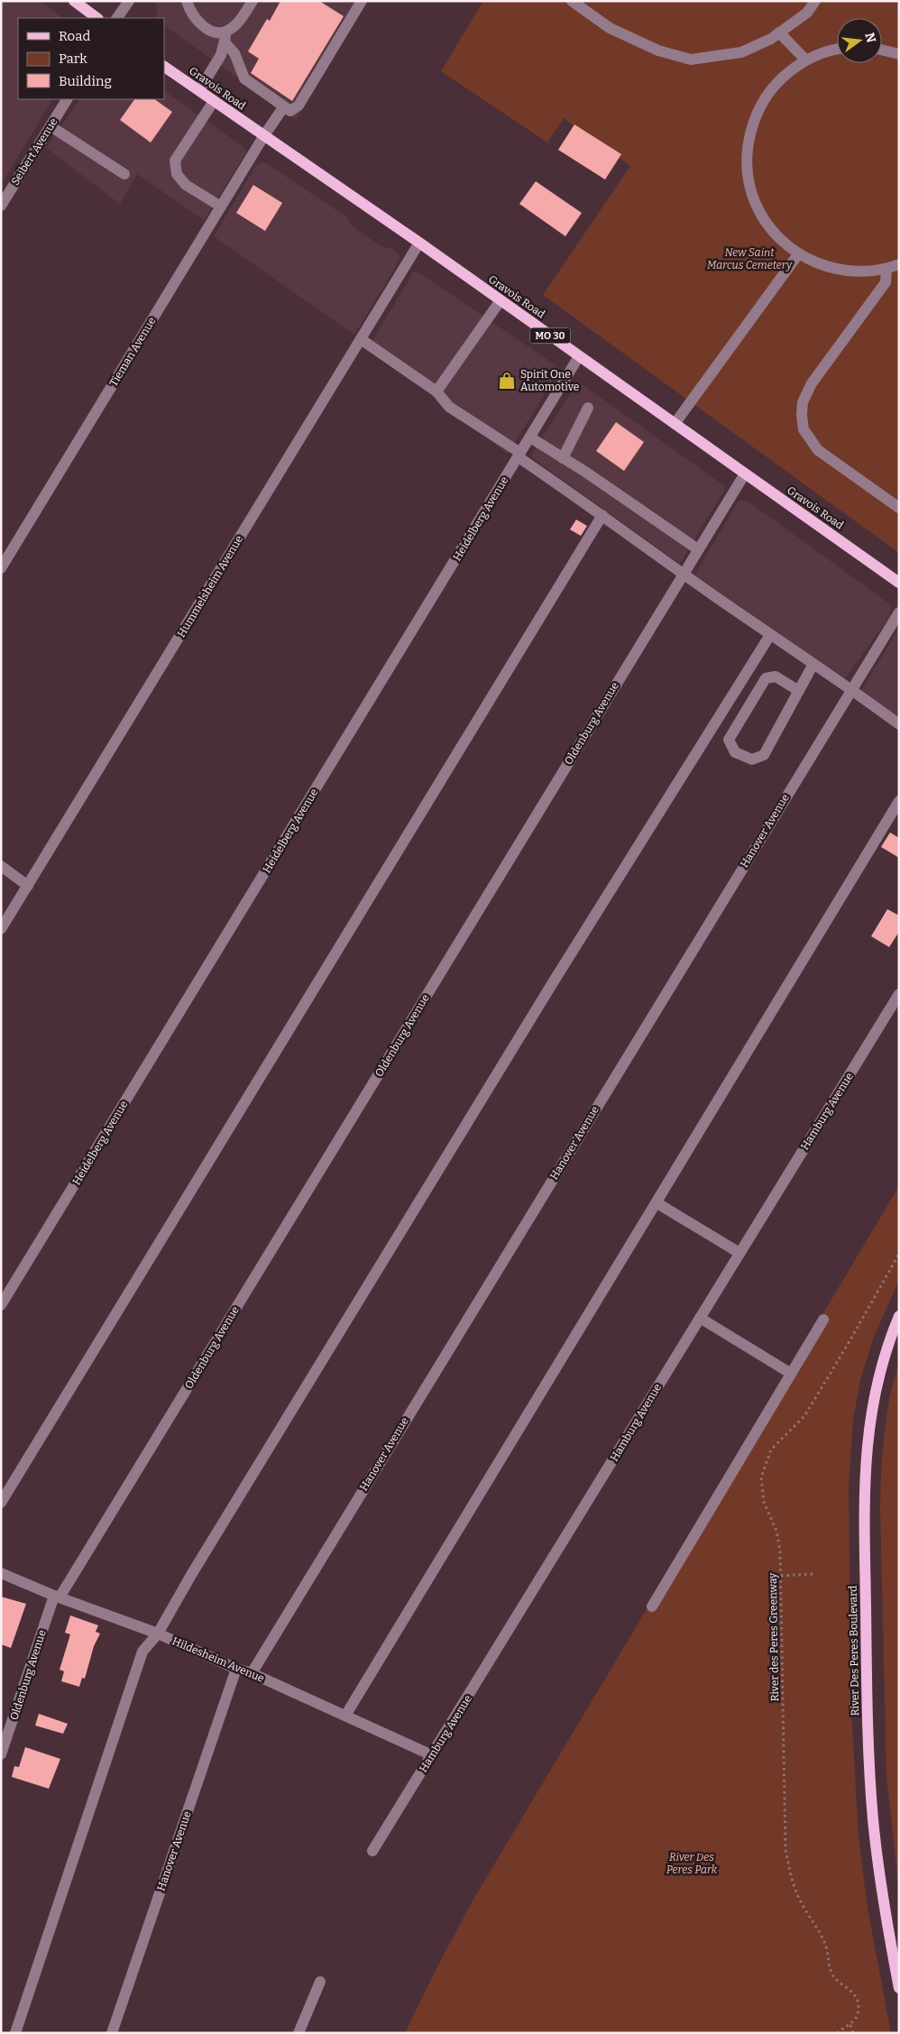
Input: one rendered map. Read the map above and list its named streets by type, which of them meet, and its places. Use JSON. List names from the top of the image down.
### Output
{
  "streets": {
    "main road": ["Gravois Road", "MO 30", "River Des Peres Boulevard"],
    "street": [
      "Seibert Avenue",
      "Tieman Avenue",
      "Heidelberg Avenue",
      "Hummelsheim Avenue",
      "Oldenburg Avenue",
      "Hanover Avenue",
      "Hamburg Avenue",
      "Hildesheim Avenue"
    ],
    "path": ["River des Peres Greenway"]
  },
  "crossings": [
    ["Gravois Road", "Tieman Avenue"],
    ["Gravois Road", "Heidelberg Avenue"],
    ["Gravois Road", "Hummelsheim Avenue"],
    ["Gravois Road", "Oldenburg Avenue"],
    ["Oldenburg Avenue", "Hildesheim Avenue"],
    ["Hanover Avenue", "Hildesheim Avenue"],
    ["Hamburg Avenue", "Hildesheim Avenue"]
  ],
  "parks": ["New Saint Marcus Cemetery", "River Des Peres Park"],
  "places": {
    "shop": ["Spirit One Automotive"]
  },
  "legend": ["Road", "Park", "Building"],
  "north": "right"
}
